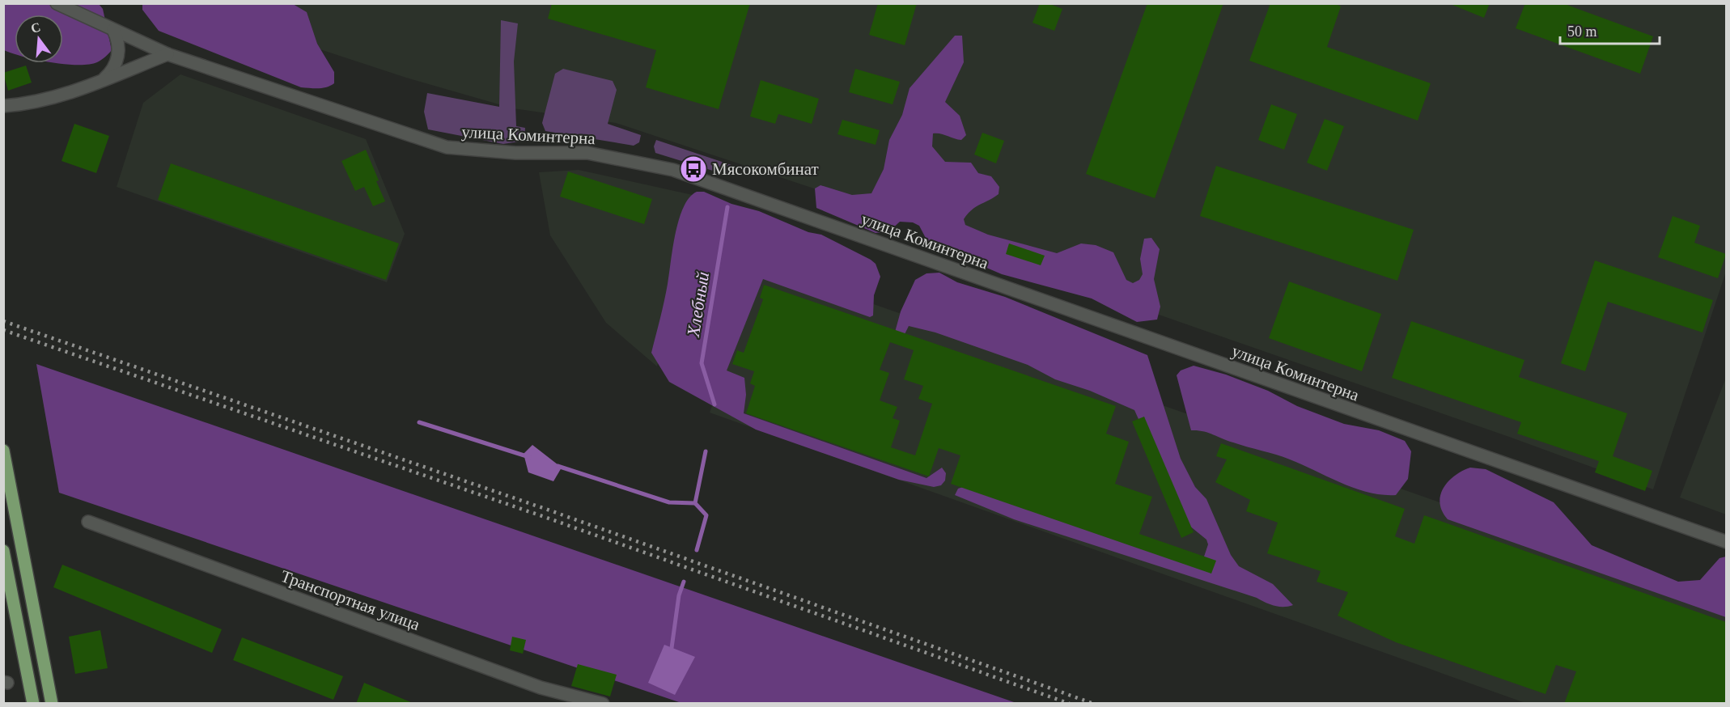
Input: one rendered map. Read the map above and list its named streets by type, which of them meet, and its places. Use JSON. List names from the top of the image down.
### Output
{
  "streets": {
    "street": ["улица Коминтерна", "Транспортная улица"]
  },
  "water": ["Хлебный"],
  "places": {
    "bus stop": ["Мясокомбинат"]
  },
  "scale_bar": "50 m",
  "north": "top"
}
